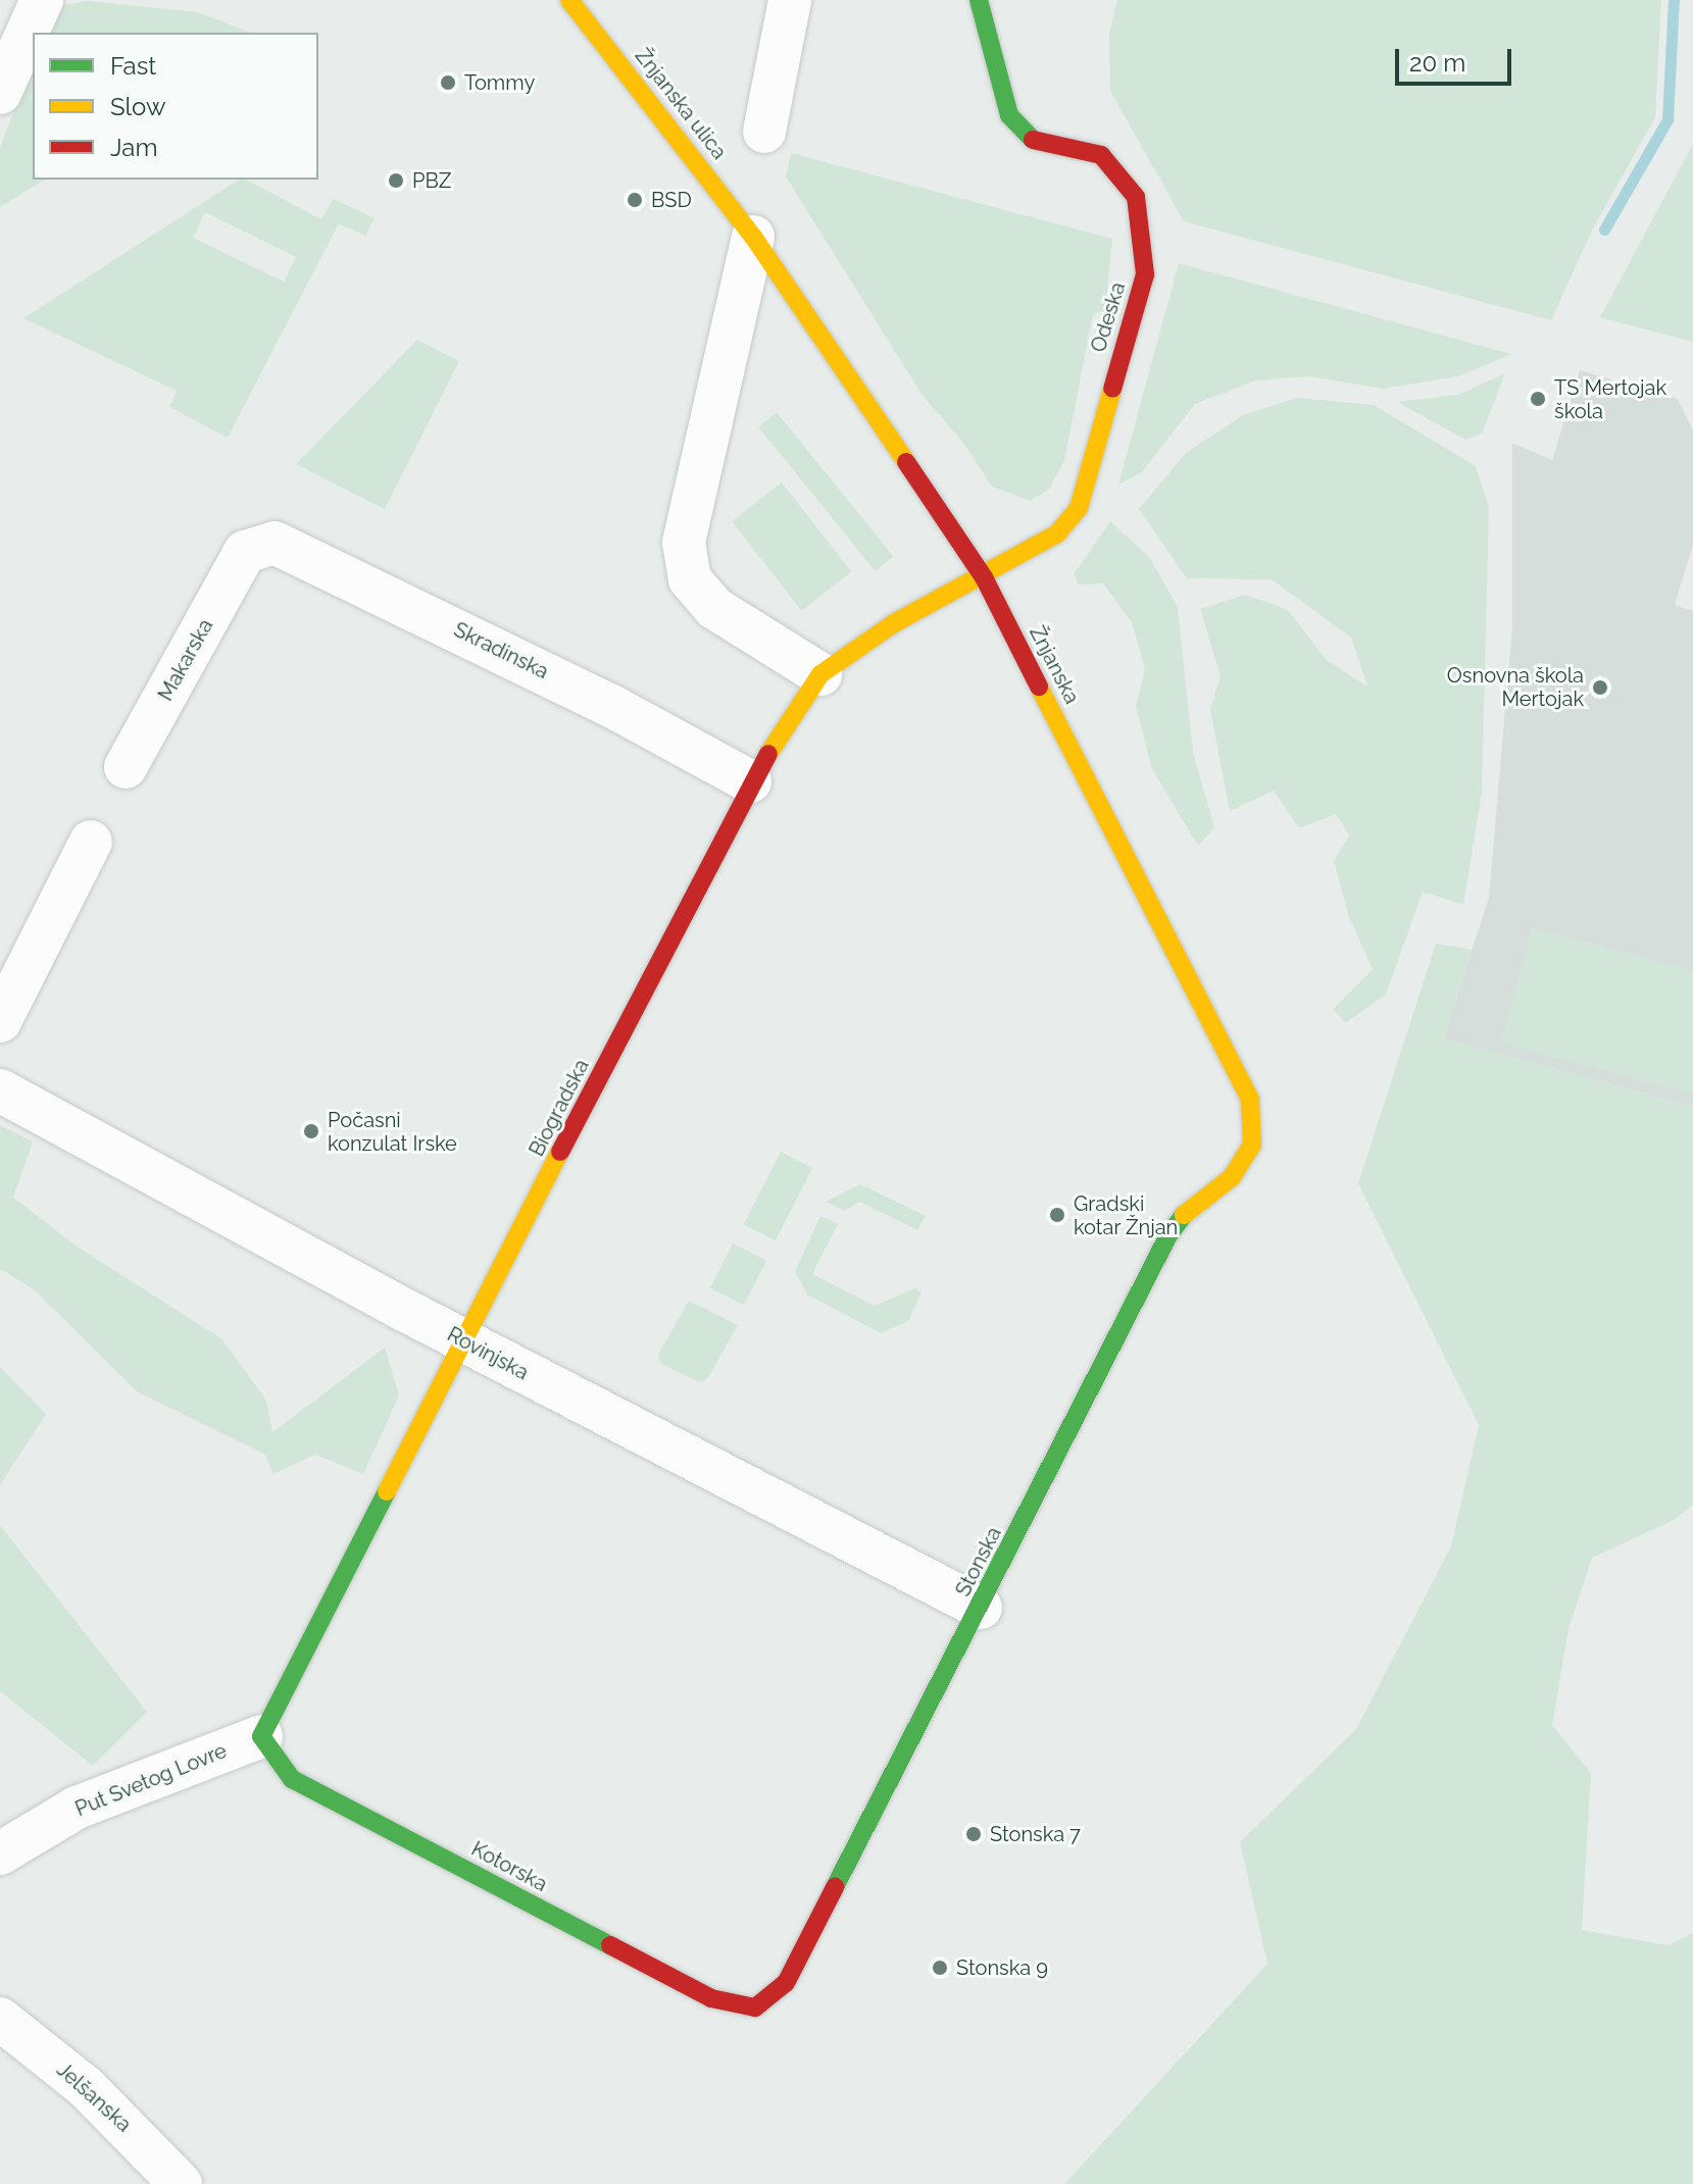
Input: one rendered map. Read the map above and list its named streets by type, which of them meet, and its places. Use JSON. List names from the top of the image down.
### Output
{
  "streets": {
    "street": [
      "Žnjanska ulica",
      "Odeska",
      "Skradinska",
      "Makarska",
      "Žnjanska",
      "Biogradska",
      "Rovinjska",
      "Stonska",
      "Put Svetog Lovre",
      "Kotorska",
      "Jelšanska"
    ]
  },
  "crossings": [
    ["Žnjanska ulica", "Žnjanska"],
    ["Odeska", "Žnjanska"],
    ["Odeska", "Biogradska"],
    ["Skradinska", "Makarska"],
    ["Skradinska", "Biogradska"],
    ["Žnjanska", "Biogradska"],
    ["Žnjanska", "Stonska"],
    ["Biogradska", "Rovinjska"],
    ["Biogradska", "Put Svetog Lovre"],
    ["Biogradska", "Kotorska"],
    ["Rovinjska", "Stonska"],
    ["Stonska", "Kotorska"],
    ["Put Svetog Lovre", "Kotorska"]
  ],
  "places": [
    "Tommy",
    "PBZ",
    "BSD",
    "TS Mertojak škola",
    "Osnovna škola Mertojak",
    "Počasni konzulat Irske",
    "Gradski kotar Žnjan",
    "Stonska 7",
    "Stonska 9"
  ],
  "legend": ["Fast", "Slow", "Jam"],
  "scale_bar": "20 m"
}
